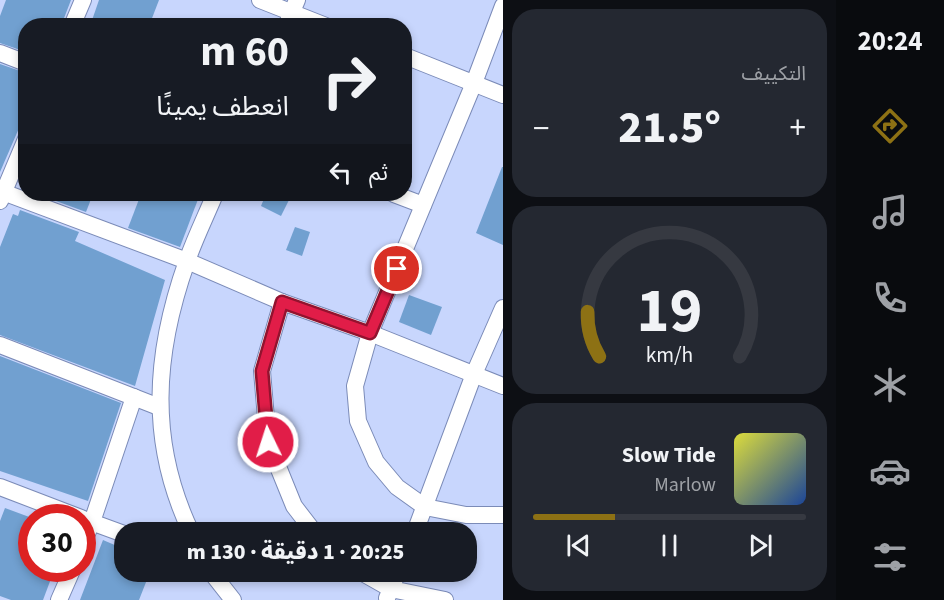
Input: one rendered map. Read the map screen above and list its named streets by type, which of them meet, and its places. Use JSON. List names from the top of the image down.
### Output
{
  "page": {
    "tabs": "20:24",
    "tile": "التكييف",
    "turn": ["60 m", "انعطف يمينًا"],
    "heat": ["−", "21.5°", "+"],
    "then": "ثم",
    "song": ["Slow Tide", "Marlow"],
    "limit": "30",
    "trip": "20:25 · 1 دقيقة · 130 m",
    "gauge": ["19", "km/h"]
  }
}
